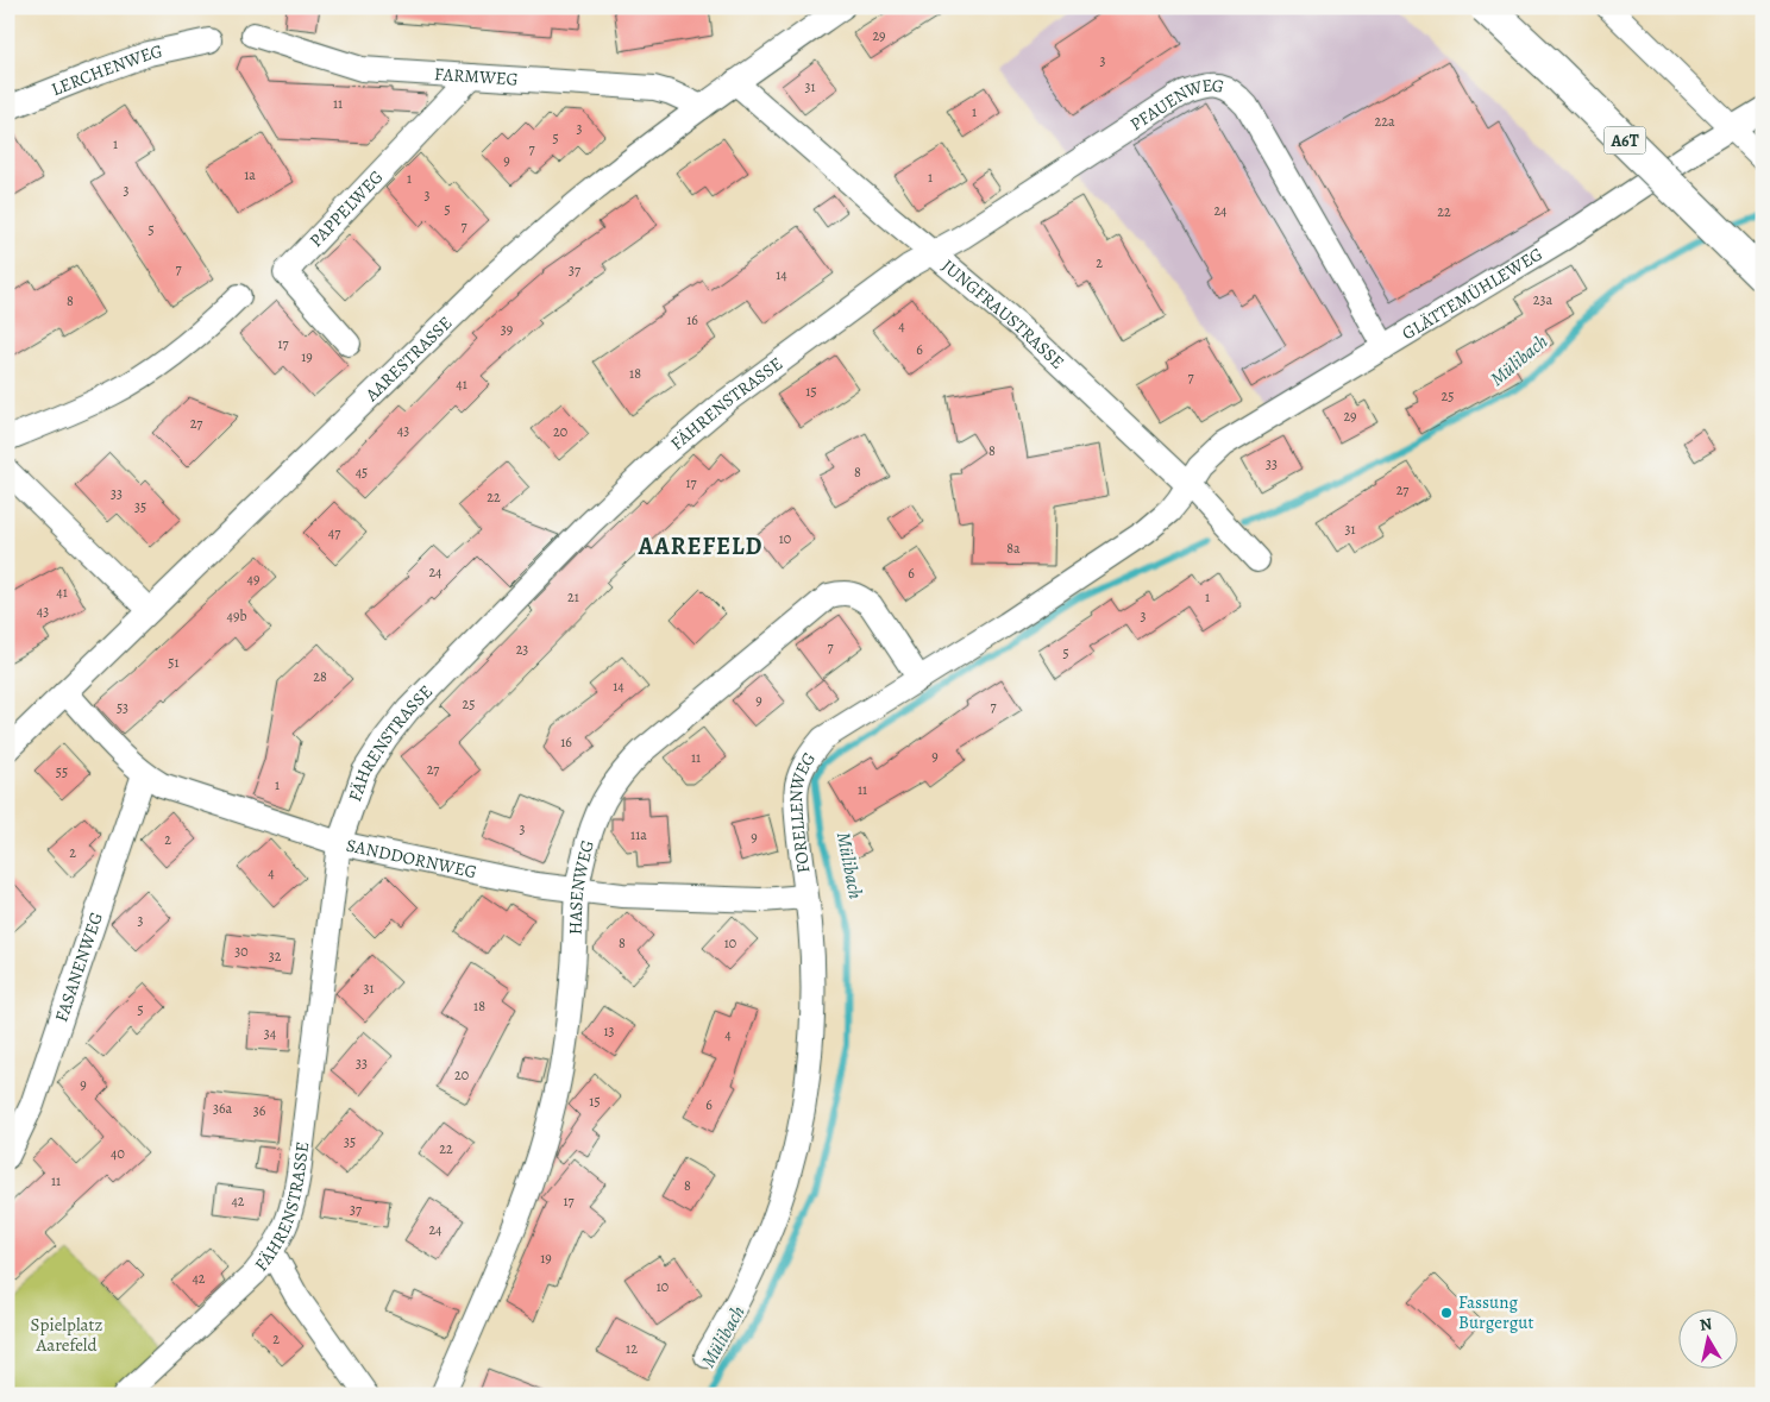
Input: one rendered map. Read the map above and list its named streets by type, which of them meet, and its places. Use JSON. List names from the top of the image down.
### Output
{
  "streets": {
    "highway": ["A6T"],
    "street": [
      "LERCHENWEG",
      "FARMWEG",
      "PFAUENWEG",
      "PAPPELWEG",
      "GLÄTTEMÜHLEWEG",
      "JUNGFRAUSTRASSE",
      "AARESTRASSE",
      "FÄHRENSTRASSE",
      "FORELLENWEG",
      "SANDDORNWEG",
      "HASENWEG",
      "FASANENWEG"
    ]
  },
  "crossings": [
    ["FARMWEG", "PAPPELWEG"],
    ["FARMWEG", "AARESTRASSE"],
    ["PFAUENWEG", "GLÄTTEMÜHLEWEG"],
    ["PFAUENWEG", "JUNGFRAUSTRASSE"],
    ["PFAUENWEG", "FÄHRENSTRASSE"],
    ["GLÄTTEMÜHLEWEG", "JUNGFRAUSTRASSE"],
    ["GLÄTTEMÜHLEWEG", "FORELLENWEG"],
    ["JUNGFRAUSTRASSE", "AARESTRASSE"],
    ["JUNGFRAUSTRASSE", "FÄHRENSTRASSE"],
    ["JUNGFRAUSTRASSE", "FORELLENWEG"],
    ["AARESTRASSE", "SANDDORNWEG"],
    ["FÄHRENSTRASSE", "SANDDORNWEG"],
    ["FORELLENWEG", "SANDDORNWEG"],
    ["FORELLENWEG", "HASENWEG"],
    ["SANDDORNWEG", "HASENWEG"],
    ["SANDDORNWEG", "FASANENWEG"]
  ],
  "districts": ["AAREFELD"],
  "water": ["Mülibach"],
  "parks": ["Spielplatz Aarefeld"],
  "places": ["Fassung Burgergut"],
  "house_numbers": [
    "29",
    "3",
    "31",
    "11",
    "1",
    "22a",
    "3",
    "5",
    "1",
    "7",
    "9",
    "1a",
    "1",
    "1",
    "3",
    "3",
    "5",
    "24",
    "22",
    "7",
    "5",
    "2",
    "7",
    "37",
    "14",
    "23a",
    "8",
    "16",
    "4",
    "39",
    "17",
    "6",
    "19",
    "18",
    "7",
    "41",
    "15",
    "25",
    "29",
    "27",
    "43",
    "20",
    "8",
    "33",
    "45",
    "8",
    "17",
    "27",
    "33",
    "22",
    "35",
    "31",
    "47",
    "10",
    "8a",
    "24",
    "6",
    "49",
    "41",
    "21",
    "1",
    "43",
    "49b",
    "3",
    "7",
    "23",
    "5",
    "51",
    "28",
    "14",
    "9",
    "25",
    "7",
    "53",
    "16",
    "9",
    "11",
    "27",
    "55",
    "1",
    "11",
    "3",
    "11a",
    "9",
    "2",
    "2",
    "4",
    "3",
    "8",
    "10",
    "30",
    "32",
    "31",
    "18",
    "5",
    "13",
    "34",
    "4",
    "33",
    "20",
    "9",
    "15",
    "6",
    "36a",
    "36",
    "35",
    "22",
    "40",
    "11",
    "8",
    "42",
    "17",
    "37",
    "24",
    "19",
    "42",
    "10",
    "2",
    "12"
  ],
  "north": "top"
}
